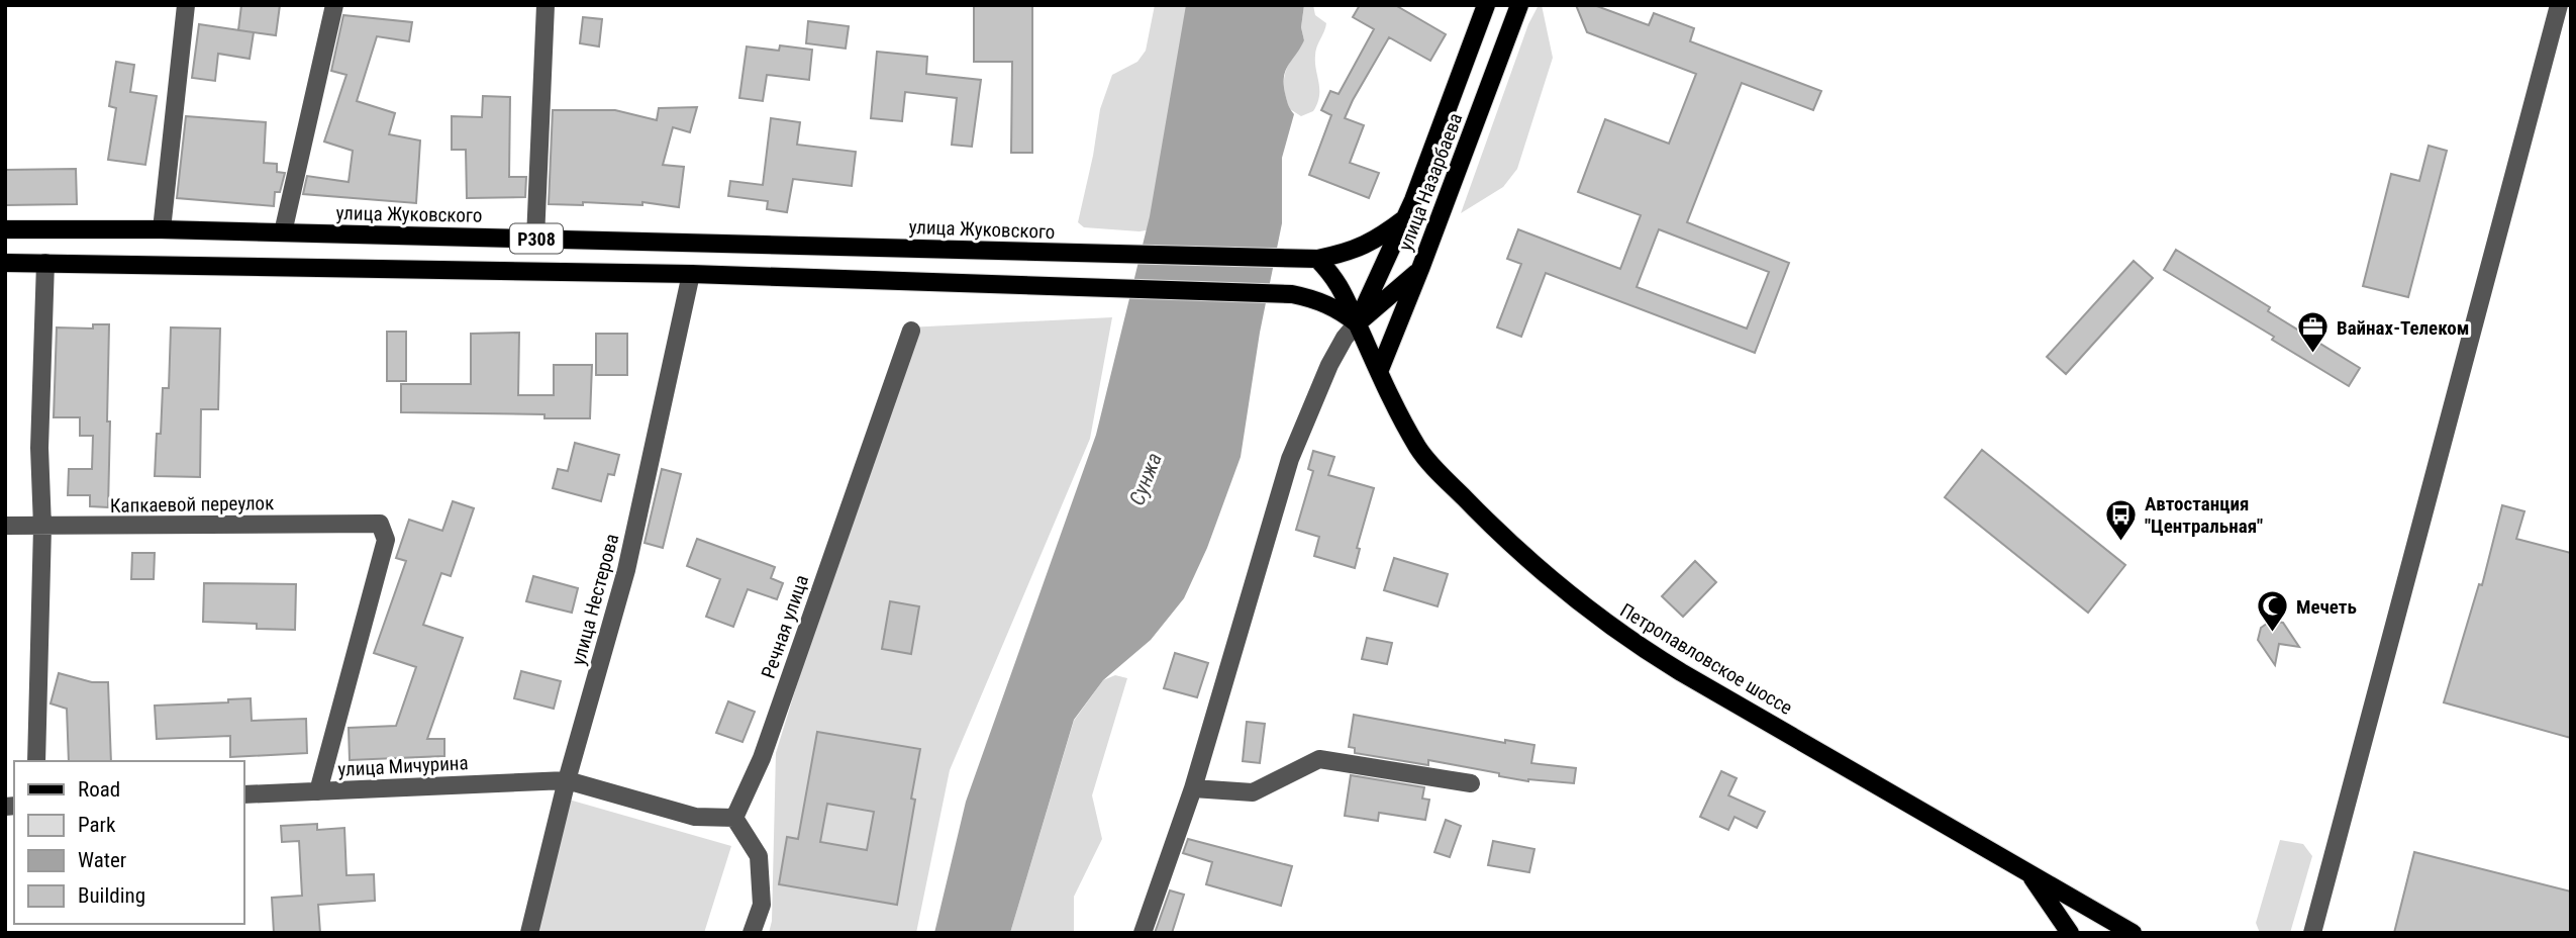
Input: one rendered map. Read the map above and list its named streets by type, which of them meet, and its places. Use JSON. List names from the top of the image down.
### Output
{
  "streets": {
    "main road": [
      "улица Назарбаева",
      "улица Жуковского",
      "P308",
      "Петропавловское шоссе"
    ],
    "street": [
      "Капкаевой переулок",
      "улица Нестерова",
      "Речная улица",
      "улица Мичурина"
    ]
  },
  "crossings": [
    ["улица Назарбаева", "улица Жуковского"],
    ["улица Назарбаева", "P308"],
    ["улица Назарбаева", "Петропавловское шоссе"],
    ["улица Жуковского", "Петропавловское шоссе"],
    ["P308", "улица Нестерова"],
    ["P308", "Петропавловское шоссе"],
    ["Капкаевой переулок", "улица Мичурина"],
    ["улица Нестерова", "улица Мичурина"],
    ["Речная улица", "улица Мичурина"]
  ],
  "water": ["Сунжа"],
  "places": {
    "office": ["Вайнах-Телеком"],
    "bus stop": ["Автостанция \"Центральная\""],
    "mosque": ["Мечеть"]
  },
  "legend": [
    "Road",
    "Park",
    "Water",
    "Building"
  ]
}
